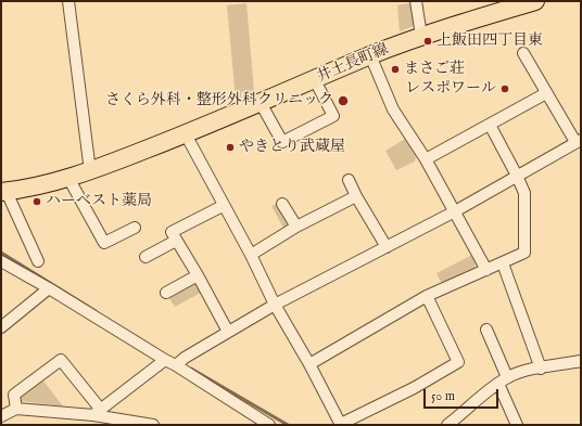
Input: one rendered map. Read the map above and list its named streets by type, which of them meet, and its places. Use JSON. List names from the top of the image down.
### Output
{
  "streets": {
    "main road": ["井土長町線"]
  },
  "places": [
    "上飯田四丁目東",
    "まさご荘",
    "レスポワール",
    "さくら外科・整形外科クリニック",
    "やきとり武蔵屋",
    "ハーベスト薬局"
  ],
  "scale_bar": "50 m"
}
